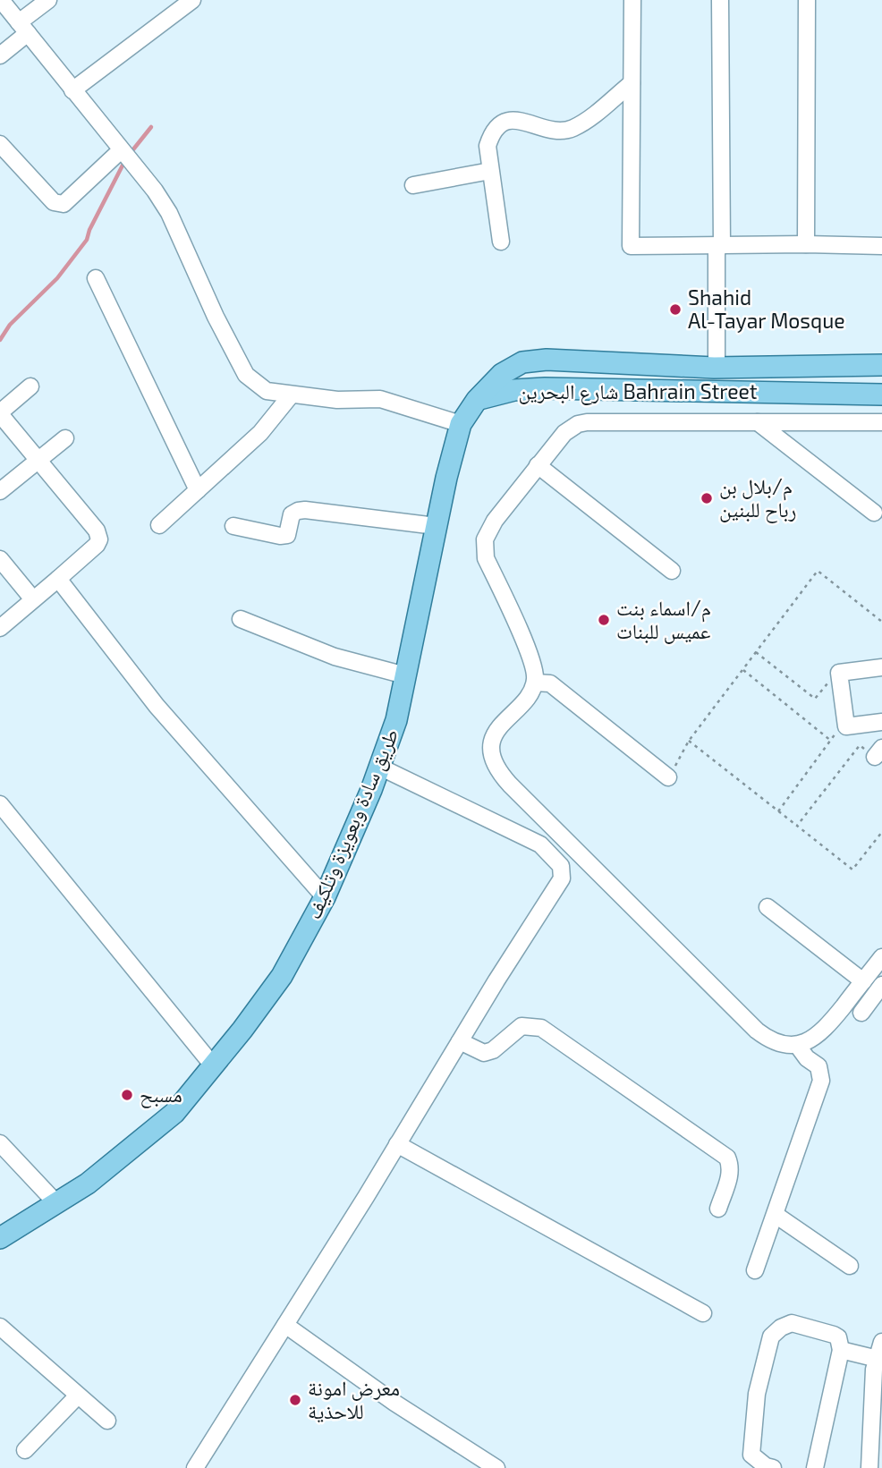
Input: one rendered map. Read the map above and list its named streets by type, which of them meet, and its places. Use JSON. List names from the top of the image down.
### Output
{
  "streets": {
    "main road": ["شارع البحرين Bahrain Street", "طريق سادة وبعويزة وتلكيف"]
  },
  "crossings": [
    ["شارع البحرين Bahrain Street", "طريق سادة وبعويزة وتلكيف"]
  ],
  "places": [
    "Shahid Al-Tayar Mosque",
    "م/بلال بن رباح للبنين",
    "م/اسماء بنت عميس للبنات",
    "مسبح",
    "معرض امونة للاحذية"
  ]
}
